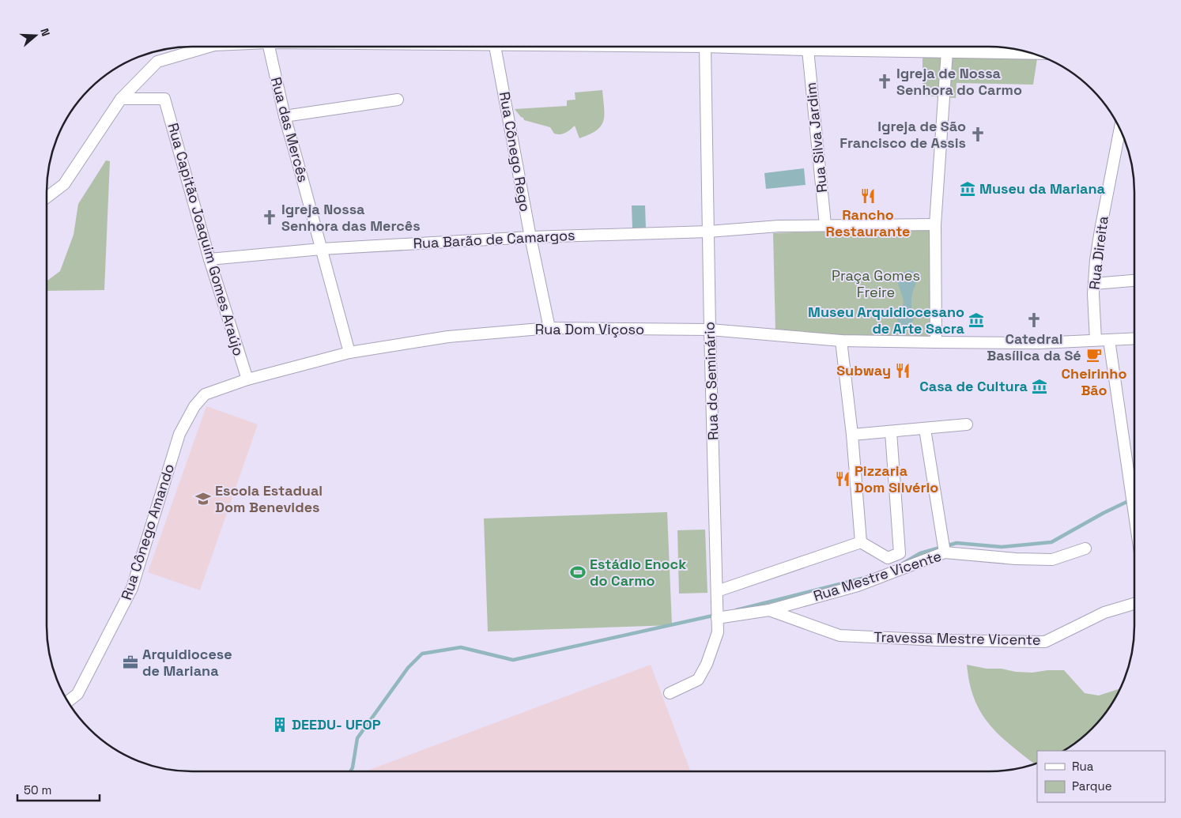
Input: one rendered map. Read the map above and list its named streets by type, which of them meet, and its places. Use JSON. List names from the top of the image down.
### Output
{
  "streets": {
    "street": [
      "Rua das Mercês",
      "Rua Silva Jardim",
      "Rua Cônego Rego",
      "Rua Capitão Joaquim Gomes Araújo",
      "Rua Barão de Camargos",
      "Rua Direita",
      "Rua Dom Viçoso",
      "Rua do Seminário",
      "Rua Cônego Amando",
      "Rua Mestre Vicente",
      "Travessa Mestre Vicente"
    ]
  },
  "crossings": [
    ["Rua das Mercês", "Rua Barão de Camargos"],
    ["Rua das Mercês", "Rua Dom Viçoso"],
    ["Rua Silva Jardim", "Rua Barão de Camargos"],
    ["Rua Cônego Rego", "Rua Barão de Camargos"],
    ["Rua Cônego Rego", "Rua Dom Viçoso"],
    ["Rua Capitão Joaquim Gomes Araújo", "Rua Barão de Camargos"],
    ["Rua Capitão Joaquim Gomes Araújo", "Rua Dom Viçoso"],
    ["Rua Capitão Joaquim Gomes Araújo", "Rua Cônego Amando"],
    ["Rua Barão de Camargos", "Rua do Seminário"],
    ["Rua Direita", "Rua Dom Viçoso"],
    ["Rua Dom Viçoso", "Rua do Seminário"],
    ["Rua Dom Viçoso", "Rua Cônego Amando"],
    ["Rua do Seminário", "Rua Mestre Vicente"],
    ["Rua Mestre Vicente", "Travessa Mestre Vicente"]
  ],
  "parks": ["Praça Gomes Freire"],
  "places": {
    "church": [
      "Igreja de Nossa Senhora do Carmo",
      "Igreja de São Francisco de Assis",
      "Igreja Nossa Senhora das Mercês",
      "Catedral Basílica da Sé"
    ],
    "museum": ["Museu da Mariana", "Museu Arquidiocesano de Arte Sacra", "Casa de Cultura"],
    "restaurant": ["Rancho Restaurante", "Subway", "Pizzaria Dom Silvério"],
    "cafe": ["Cheirinho Bão"],
    "school or university": ["Escola Estadual Dom Benevides"],
    "sports": ["Estádio Enock do Carmo"],
    "office": ["Arquidiocese de Mariana"],
    "building": ["DEEDU- UFOP"]
  },
  "legend": ["Rua", "Parque"],
  "scale_bar": "50 m",
  "north": "right"
}
